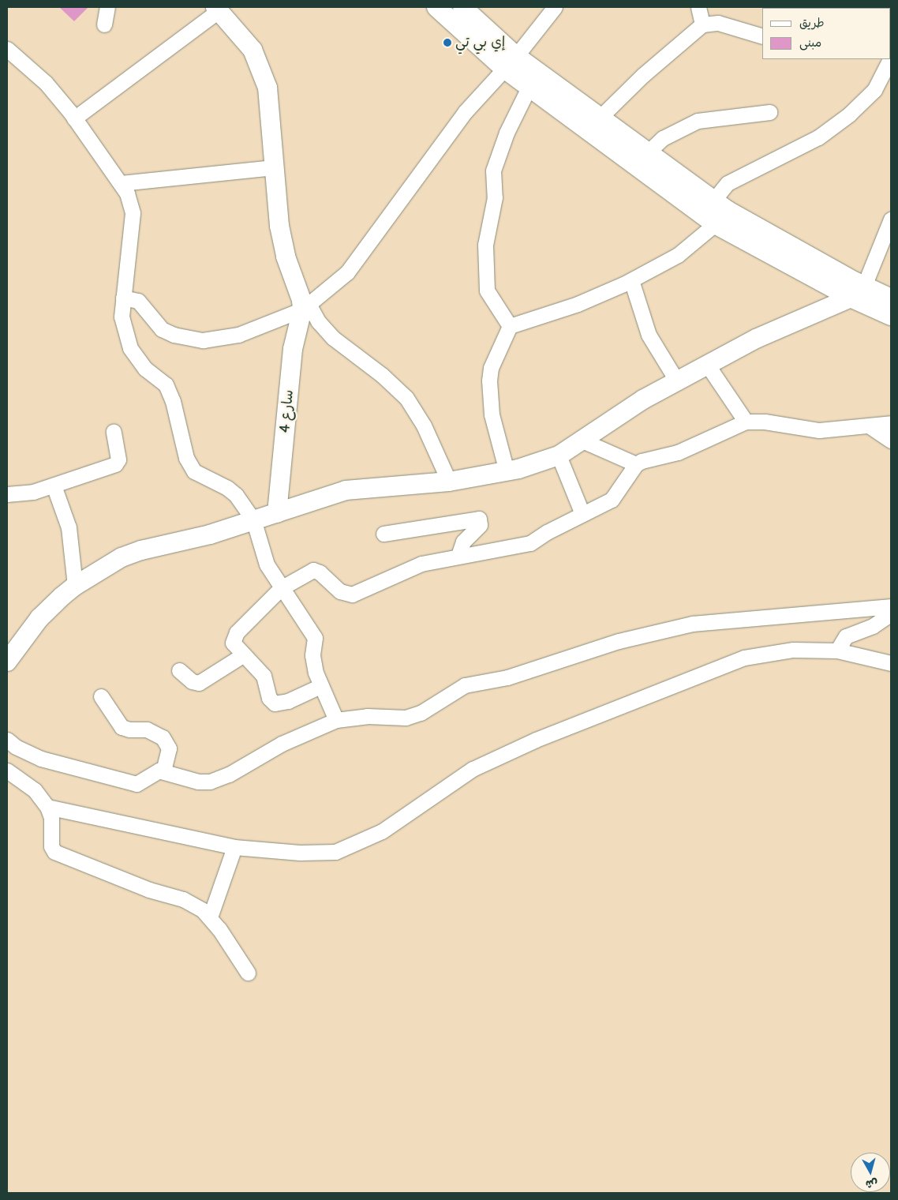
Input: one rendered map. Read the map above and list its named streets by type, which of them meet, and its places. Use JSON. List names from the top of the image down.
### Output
{
  "streets": {
    "main road": ["سارع 4"]
  },
  "places": ["إي بي تي"],
  "legend": ["طريق", "مبنى"],
  "north": "bottom"
}
